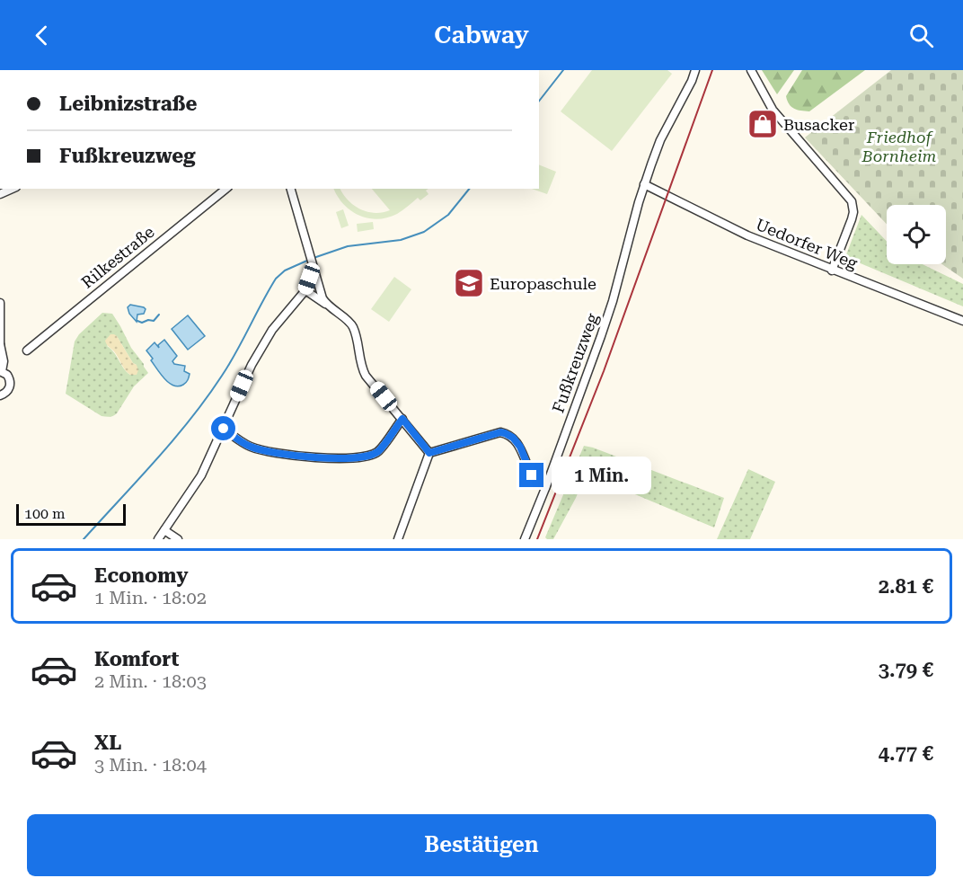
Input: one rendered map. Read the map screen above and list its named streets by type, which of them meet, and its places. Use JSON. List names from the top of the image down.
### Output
{
  "streets": {
    "street": ["Uedorfer Weg", "Rilkestraße", "Fußkreuzweg"]
  },
  "crossings": [
    ["Uedorfer Weg", "Fußkreuzweg"]
  ],
  "parks": ["Friedhof Bornheim"],
  "places": {
    "shop": ["Busacker"],
    "school or university": ["Europaschule"]
  },
  "scale_bar": "100 m",
  "page": {
    "header": "Cabway",
    "banner": ["Leibnizstraße", "Fußkreuzweg"],
    "bubble": "1 Min.",
    "scale": "100 m",
    "list": [
      {
        "name": "Economy",
        "note": "1 Min. · 18:02",
        "value": "2.81 €"
      },
      {
        "name": "Komfort",
        "note": "2 Min. · 18:03",
        "value": "3.79 €"
      },
      {
        "name": "XL",
        "note": "3 Min. · 18:04",
        "value": "4.77 €"
      }
    ],
    "buttons": "Bestätigen"
  }
}
